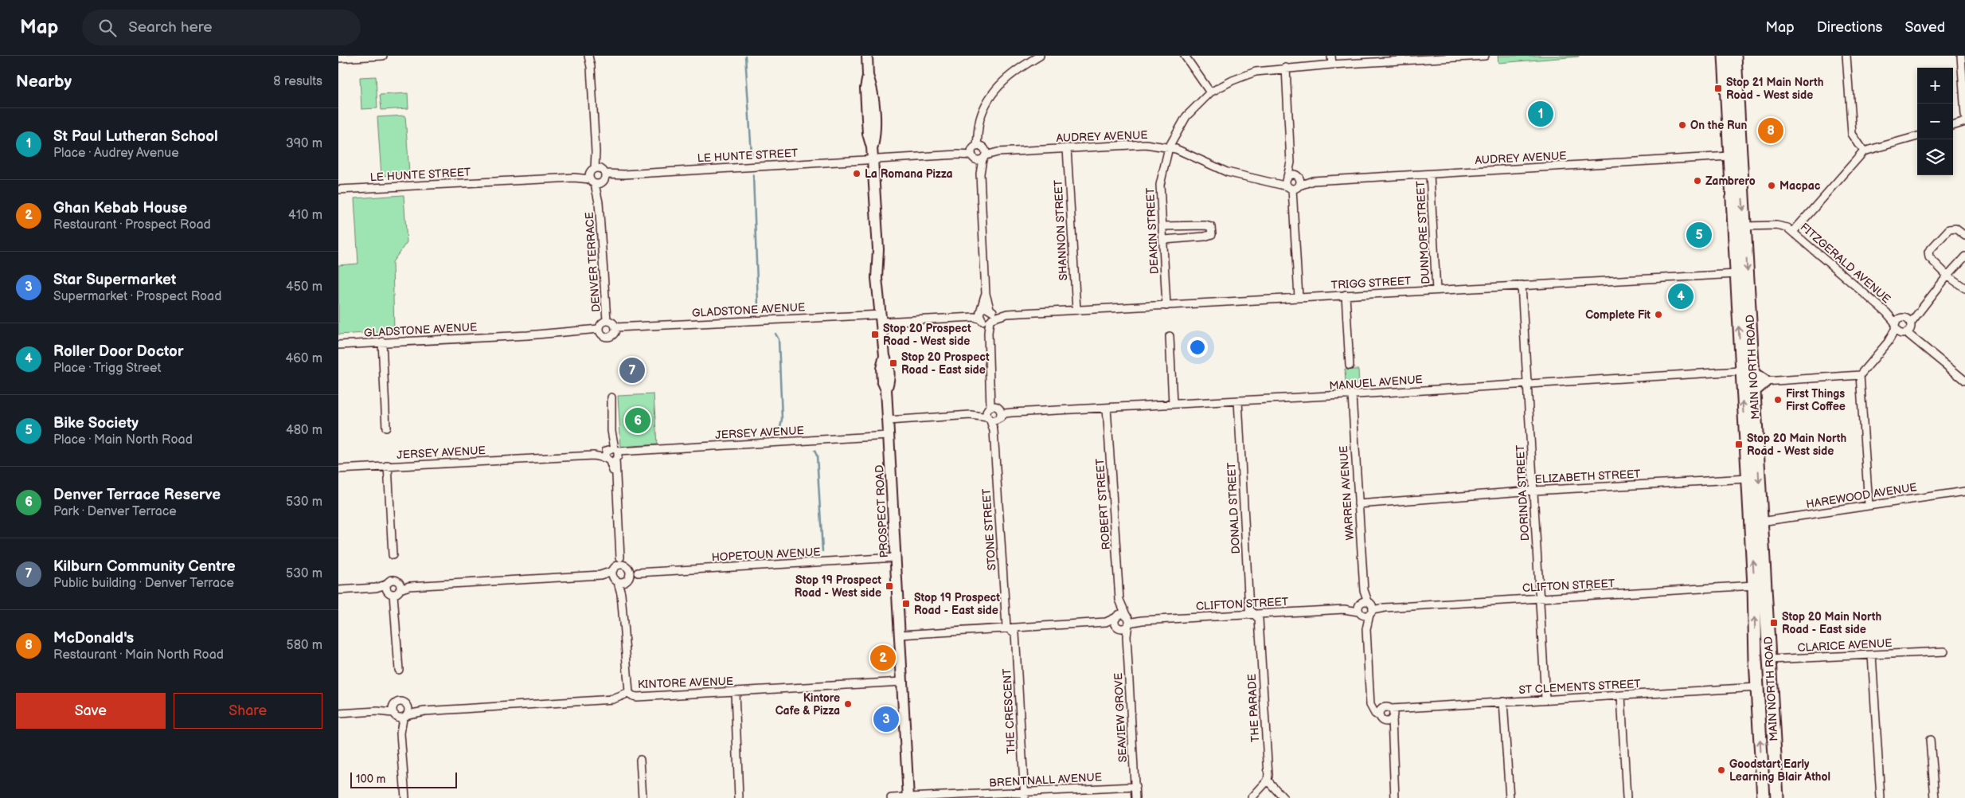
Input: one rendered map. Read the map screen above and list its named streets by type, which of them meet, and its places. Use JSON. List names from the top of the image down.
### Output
{
  "streets": {
    "highway": ["MAIN NORTH ROAD"],
    "main road": ["PROSPECT ROAD"],
    "street": [
      "AUDREY AVENUE",
      "LE HUNTE STREET",
      "SHANNON STREET",
      "DEAKIN STREET",
      "DUNMORE STREET",
      "DENVER TERRACE",
      "FITZGERALD AVENUE",
      "TRIGG STREET",
      "GLADSTONE AVENUE",
      "MANUEL AVENUE",
      "JERSEY AVENUE",
      "ELIZABETH STREET",
      "WARREN AVENUE",
      "DORINDA STREET",
      "HAREWOOD AVENUE",
      "ROBERT STREET",
      "DONALD STREET",
      "STONE STREET",
      "HOPETOUN AVENUE",
      "CLIFTON STREET",
      "CLARICE AVENUE",
      "KINTORE AVENUE",
      "ST CLEMENTS STREET",
      "THE PARADE",
      "THE CRESCENT",
      "SEAVIEW GROVE",
      "BRENTNALL AVENUE"
    ]
  },
  "crossings": [
    ["AUDREY AVENUE", "LE HUNTE STREET"],
    ["AUDREY AVENUE", "SHANNON STREET"],
    ["AUDREY AVENUE", "DEAKIN STREET"],
    ["AUDREY AVENUE", "DUNMORE STREET"],
    ["AUDREY AVENUE", "MAIN NORTH ROAD"],
    ["AUDREY AVENUE", "PROSPECT ROAD"],
    ["LE HUNTE STREET", "DENVER TERRACE"],
    ["LE HUNTE STREET", "PROSPECT ROAD"],
    ["SHANNON STREET", "TRIGG STREET"],
    ["DEAKIN STREET", "TRIGG STREET"],
    ["DUNMORE STREET", "TRIGG STREET"],
    ["DENVER TERRACE", "GLADSTONE AVENUE"],
    ["FITZGERALD AVENUE", "MAIN NORTH ROAD"],
    ["TRIGG STREET", "GLADSTONE AVENUE"],
    ["TRIGG STREET", "MAIN NORTH ROAD"],
    ["TRIGG STREET", "DORINDA STREET"],
    ["TRIGG STREET", "PROSPECT ROAD"],
    ["GLADSTONE AVENUE", "PROSPECT ROAD"],
    ["MAIN NORTH ROAD", "MANUEL AVENUE"],
    ["MAIN NORTH ROAD", "ELIZABETH STREET"],
    ["MAIN NORTH ROAD", "HAREWOOD AVENUE"],
    ["MAIN NORTH ROAD", "CLIFTON STREET"],
    ["MAIN NORTH ROAD", "CLARICE AVENUE"],
    ["MAIN NORTH ROAD", "ST CLEMENTS STREET"],
    ["MANUEL AVENUE", "WARREN AVENUE"],
    ["MANUEL AVENUE", "DORINDA STREET"],
    ["MANUEL AVENUE", "ROBERT STREET"],
    ["MANUEL AVENUE", "DONALD STREET"],
    ["MANUEL AVENUE", "STONE STREET"],
    ["JERSEY AVENUE", "PROSPECT ROAD"],
    ["ELIZABETH STREET", "WARREN AVENUE"],
    ["ELIZABETH STREET", "DORINDA STREET"],
    ["WARREN AVENUE", "CLIFTON STREET"],
    ["DORINDA STREET", "CLIFTON STREET"],
    ["DORINDA STREET", "ST CLEMENTS STREET"],
    ["ROBERT STREET", "CLIFTON STREET"],
    ["ROBERT STREET", "SEAVIEW GROVE"],
    ["DONALD STREET", "CLIFTON STREET"],
    ["DONALD STREET", "THE PARADE"],
    ["PROSPECT ROAD", "HOPETOUN AVENUE"],
    ["PROSPECT ROAD", "KINTORE AVENUE"],
    ["PROSPECT ROAD", "BRENTNALL AVENUE"],
    ["STONE STREET", "THE CRESCENT"],
    ["CLIFTON STREET", "THE PARADE"],
    ["CLIFTON STREET", "SEAVIEW GROVE"],
    ["THE CRESCENT", "BRENTNALL AVENUE"],
    ["SEAVIEW GROVE", "BRENTNALL AVENUE"]
  ],
  "places": {
    "transit": [
      "Stop 21 Main North Road - West side",
      "Stop 20 Prospect Road - West side",
      "Stop 20 Prospect Road - East side",
      "Stop 20 Main North Road - West side",
      "Stop 19 Prospect Road - West side",
      "Stop 19 Prospect Road - East side",
      "Stop 20 Main North Road - East side"
    ],
    "other": [
      "On the Run",
      "La Romana Pizza",
      "Zambrero",
      "Macpac",
      "Complete Fit",
      "First Things First Coffee",
      "Kintore Cafe & Pizza",
      "Goodstart Early Learning Blair Athol"
    ]
  },
  "scale_bar": "100 m",
  "page": {
    "header": "Map",
    "search": "Search here",
    "nav": ["Map", "Directions", "Saved"],
    "heading": ["Nearby", "8 results"],
    "map_buttons": ["+", "−"],
    "pins": [
      "1",
      "8",
      "5",
      "4",
      "7",
      "6",
      "2",
      "3"
    ],
    "list": [
      {
        "mark": "1",
        "name": "St Paul Lutheran School",
        "note": "Place · Audrey Avenue",
        "value": "390 m"
      },
      {
        "mark": "2",
        "name": "Ghan Kebab House",
        "note": "Restaurant · Prospect Road",
        "value": "410 m"
      },
      {
        "mark": "3",
        "name": "Star Supermarket",
        "note": "Supermarket · Prospect Road",
        "value": "450 m"
      },
      {
        "mark": "4",
        "name": "Roller Door Doctor",
        "note": "Place · Trigg Street",
        "value": "460 m"
      },
      {
        "mark": "5",
        "name": "Bike Society",
        "note": "Place · Main North Road",
        "value": "480 m"
      },
      {
        "mark": "6",
        "name": "Denver Terrace Reserve",
        "note": "Park · Denver Terrace",
        "value": "530 m"
      },
      {
        "mark": "7",
        "name": "Kilburn Community Centre",
        "note": "Public building · Denver Terrace",
        "value": "530 m"
      },
      {
        "mark": "8",
        "name": "McDonald's",
        "note": "Restaurant · Main North Road",
        "value": "580 m"
      }
    ],
    "buttons": ["Save", "Share"],
    "scale": "100 m"
  }
}
